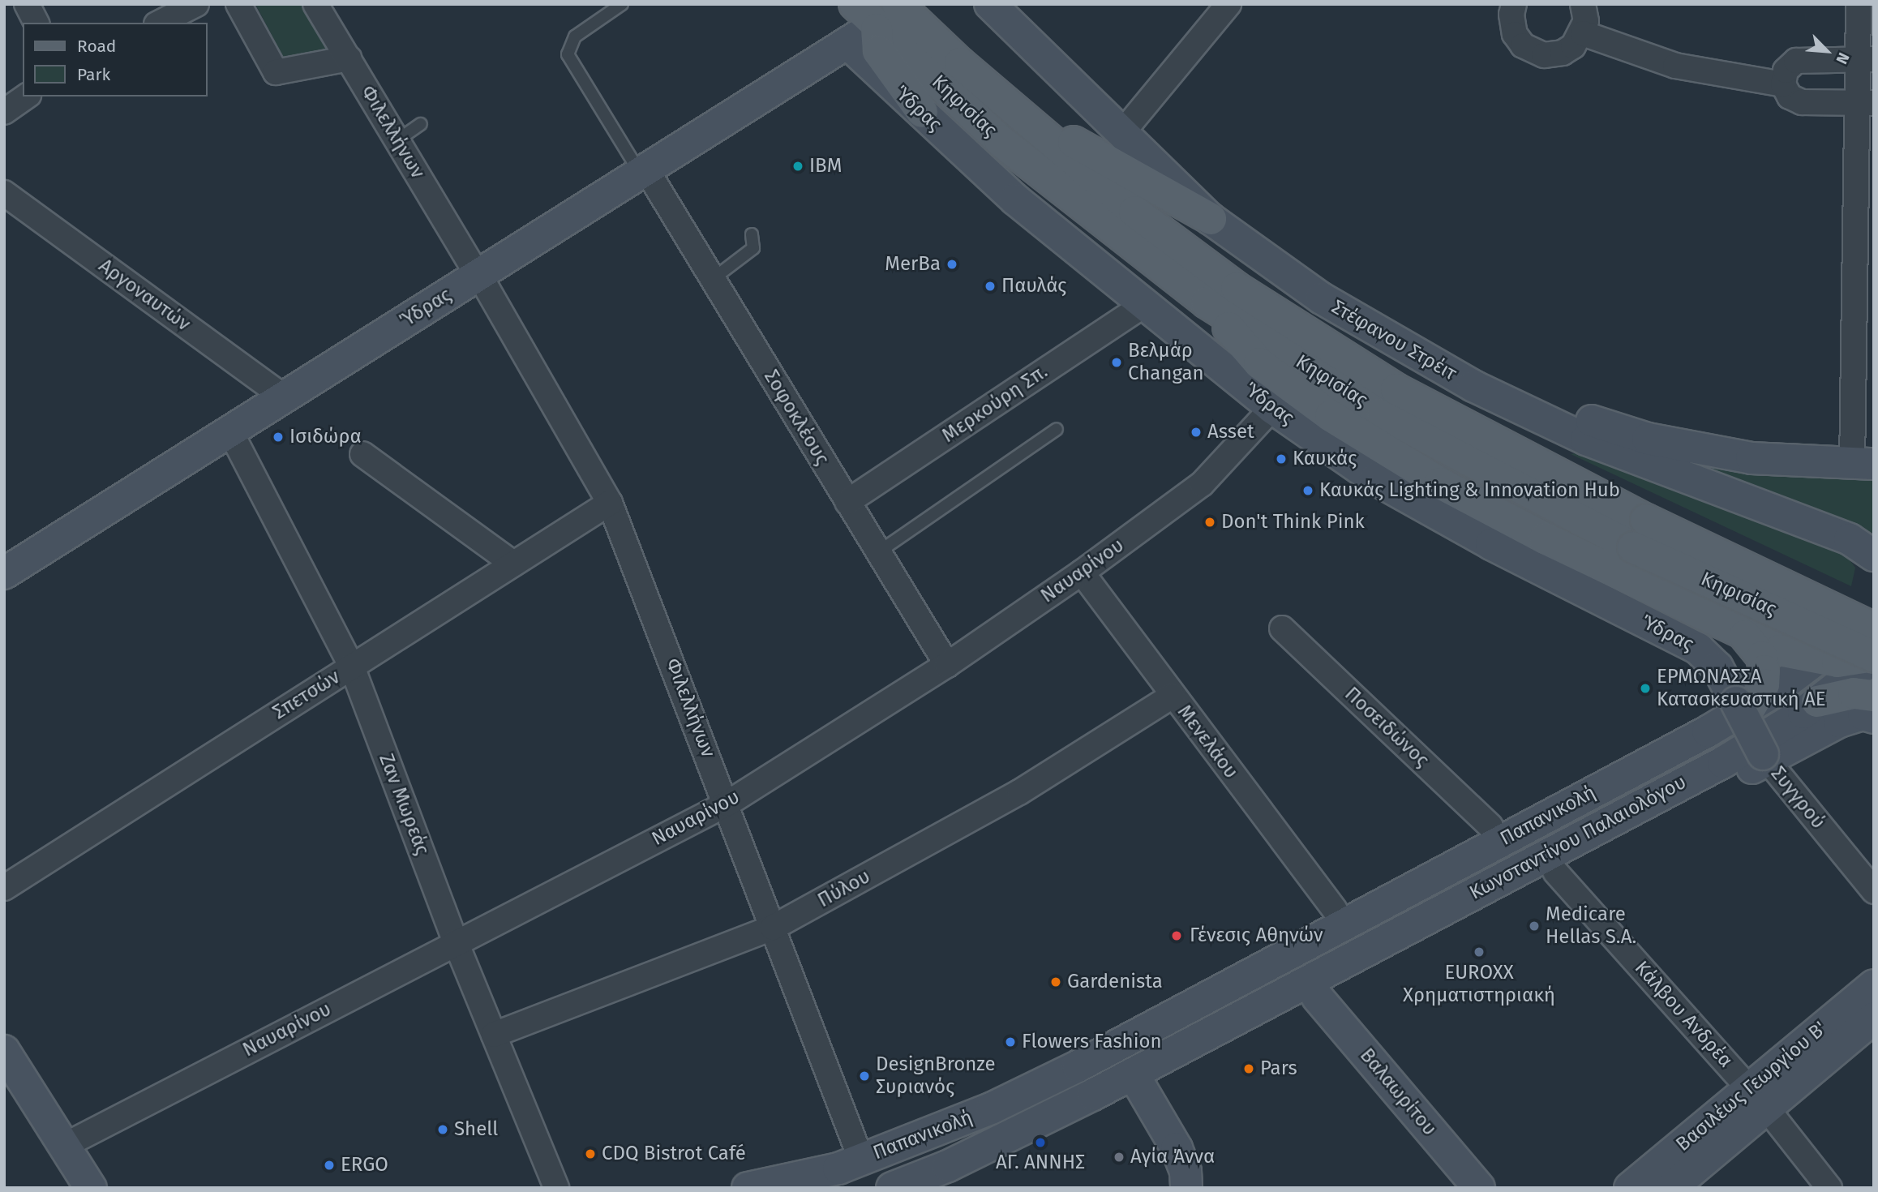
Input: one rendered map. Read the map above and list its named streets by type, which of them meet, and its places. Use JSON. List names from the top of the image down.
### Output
{
  "streets": {
    "main road": ["Κηφισίας"],
    "street": [
      "Ύδρας",
      "Φιλελλήνων",
      "Αργοναυτών",
      "Στέφανου Στρέιτ",
      "Μερκούρη Σπ.",
      "Σοφοκλέους",
      "Ναυαρίνου",
      "Σπετσών",
      "Ποσειδώνος",
      "Μενελάου",
      "Συγγρού",
      "Ζαν Μωρεάς",
      "Παπανικολή",
      "Κωνσταντίνου Παλαιολόγου",
      "Πύλου",
      "Κάλβου Ανδρέα",
      "Βασιλέως Γεωργίου Β'",
      "Βαλαωρίτου"
    ]
  },
  "crossings": [
    ["Κηφισίας", "Ύδρας"],
    ["Κηφισίας", "Κωνσταντίνου Παλαιολόγου"],
    ["Ύδρας", "Φιλελλήνων"],
    ["Ύδρας", "Αργοναυτών"],
    ["Ύδρας", "Μερκούρη Σπ."],
    ["Ύδρας", "Σοφοκλέους"],
    ["Ύδρας", "Ναυαρίνου"],
    ["Ύδρας", "Συγγρού"],
    ["Ύδρας", "Ζαν Μωρεάς"],
    ["Ύδρας", "Παπανικολή"],
    ["Φιλελλήνων", "Ναυαρίνου"],
    ["Φιλελλήνων", "Σπετσών"],
    ["Φιλελλήνων", "Παπανικολή"],
    ["Φιλελλήνων", "Πύλου"],
    ["Μερκούρη Σπ.", "Σοφοκλέους"],
    ["Σοφοκλέους", "Ναυαρίνου"],
    ["Ναυαρίνου", "Μενελάου"],
    ["Ναυαρίνου", "Ζαν Μωρεάς"],
    ["Σπετσών", "Ζαν Μωρεάς"],
    ["Ποσειδώνος", "Παπανικολή"],
    ["Μενελάου", "Παπανικολή"],
    ["Μενελάου", "Πύλου"],
    ["Συγγρού", "Παπανικολή"],
    ["Συγγρού", "Κωνσταντίνου Παλαιολόγου"],
    ["Ζαν Μωρεάς", "Πύλου"],
    ["Κωνσταντίνου Παλαιολόγου", "Κάλβου Ανδρέα"],
    ["Κωνσταντίνου Παλαιολόγου", "Βαλαωρίτου"],
    ["Κάλβου Ανδρέα", "Βασιλέως Γεωργίου Β'"]
  ],
  "places": [
    "IBM",
    "MerBa",
    "Παυλάς",
    "Βελμάρ Changan",
    "Asset",
    "Ισιδώρα",
    "Καυκάς",
    "Καυκάς Lighting & Innovation Hub",
    "Don't Think Pink",
    "ΕΡΜΩΝΑΣΣΑ Κατασκευαστική ΑΕ",
    "Medicare Hellas S.A.",
    "Γένεσις Αθηνών",
    "EUROXX Χρηματιστηριακή",
    "Gardenista",
    "Flowers Fashion",
    "Pars",
    "DesignBronze Συριανός",
    "Shell",
    "ΑΓ. ΑΝΝΗΣ",
    "CDQ Bistrot Café",
    "Αγία Άννα",
    "ERGO"
  ],
  "legend": ["Road", "Park"],
  "north": "bottom right"
}
